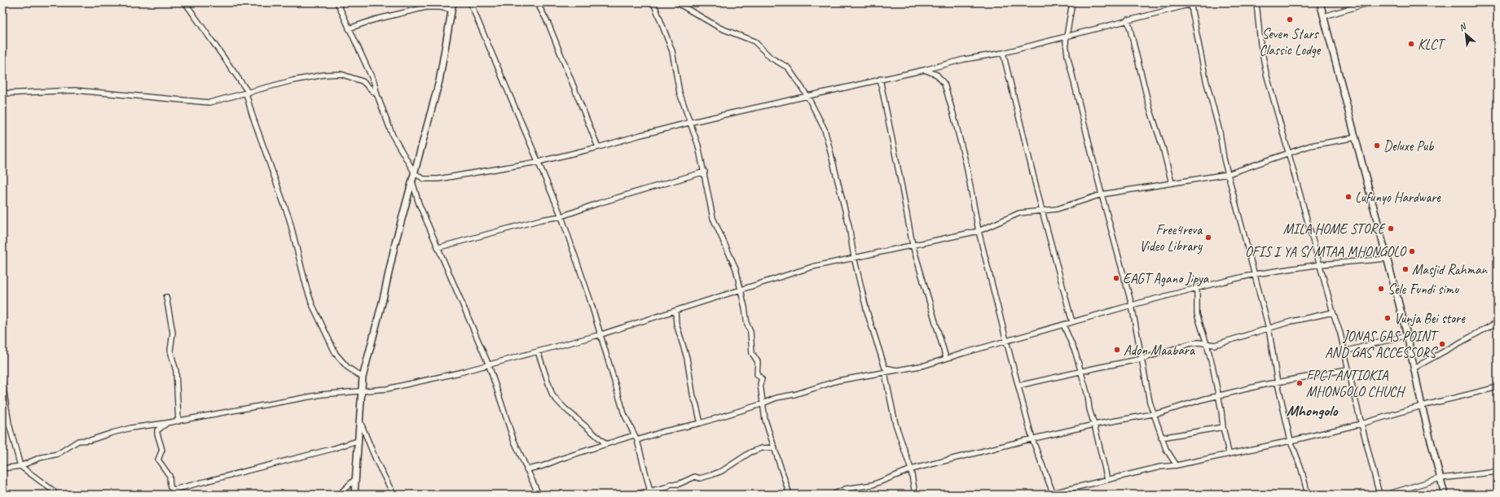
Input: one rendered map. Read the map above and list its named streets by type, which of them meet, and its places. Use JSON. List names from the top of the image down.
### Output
{
  "districts": ["Mhongolo"],
  "places": [
    "Seven Stars Classic Lodge",
    "KLCT",
    "Deluxe Pub",
    "Lufunyo Hardware",
    "MILA HOME STORE",
    "Free4reva Video Library",
    "OFIS I YA S/ MTAA MHONGOLO",
    "Masjid Rahman",
    "EAGT Agano Jipya",
    "Sele Fundi simu",
    "Vunja Bei store",
    "JONAS GAS POINT AND GAS ACCESSORS",
    "Adon Maabara",
    "FPCT ANTIOKIA MHONGOLO CHUCH"
  ],
  "north": "top left"
}
